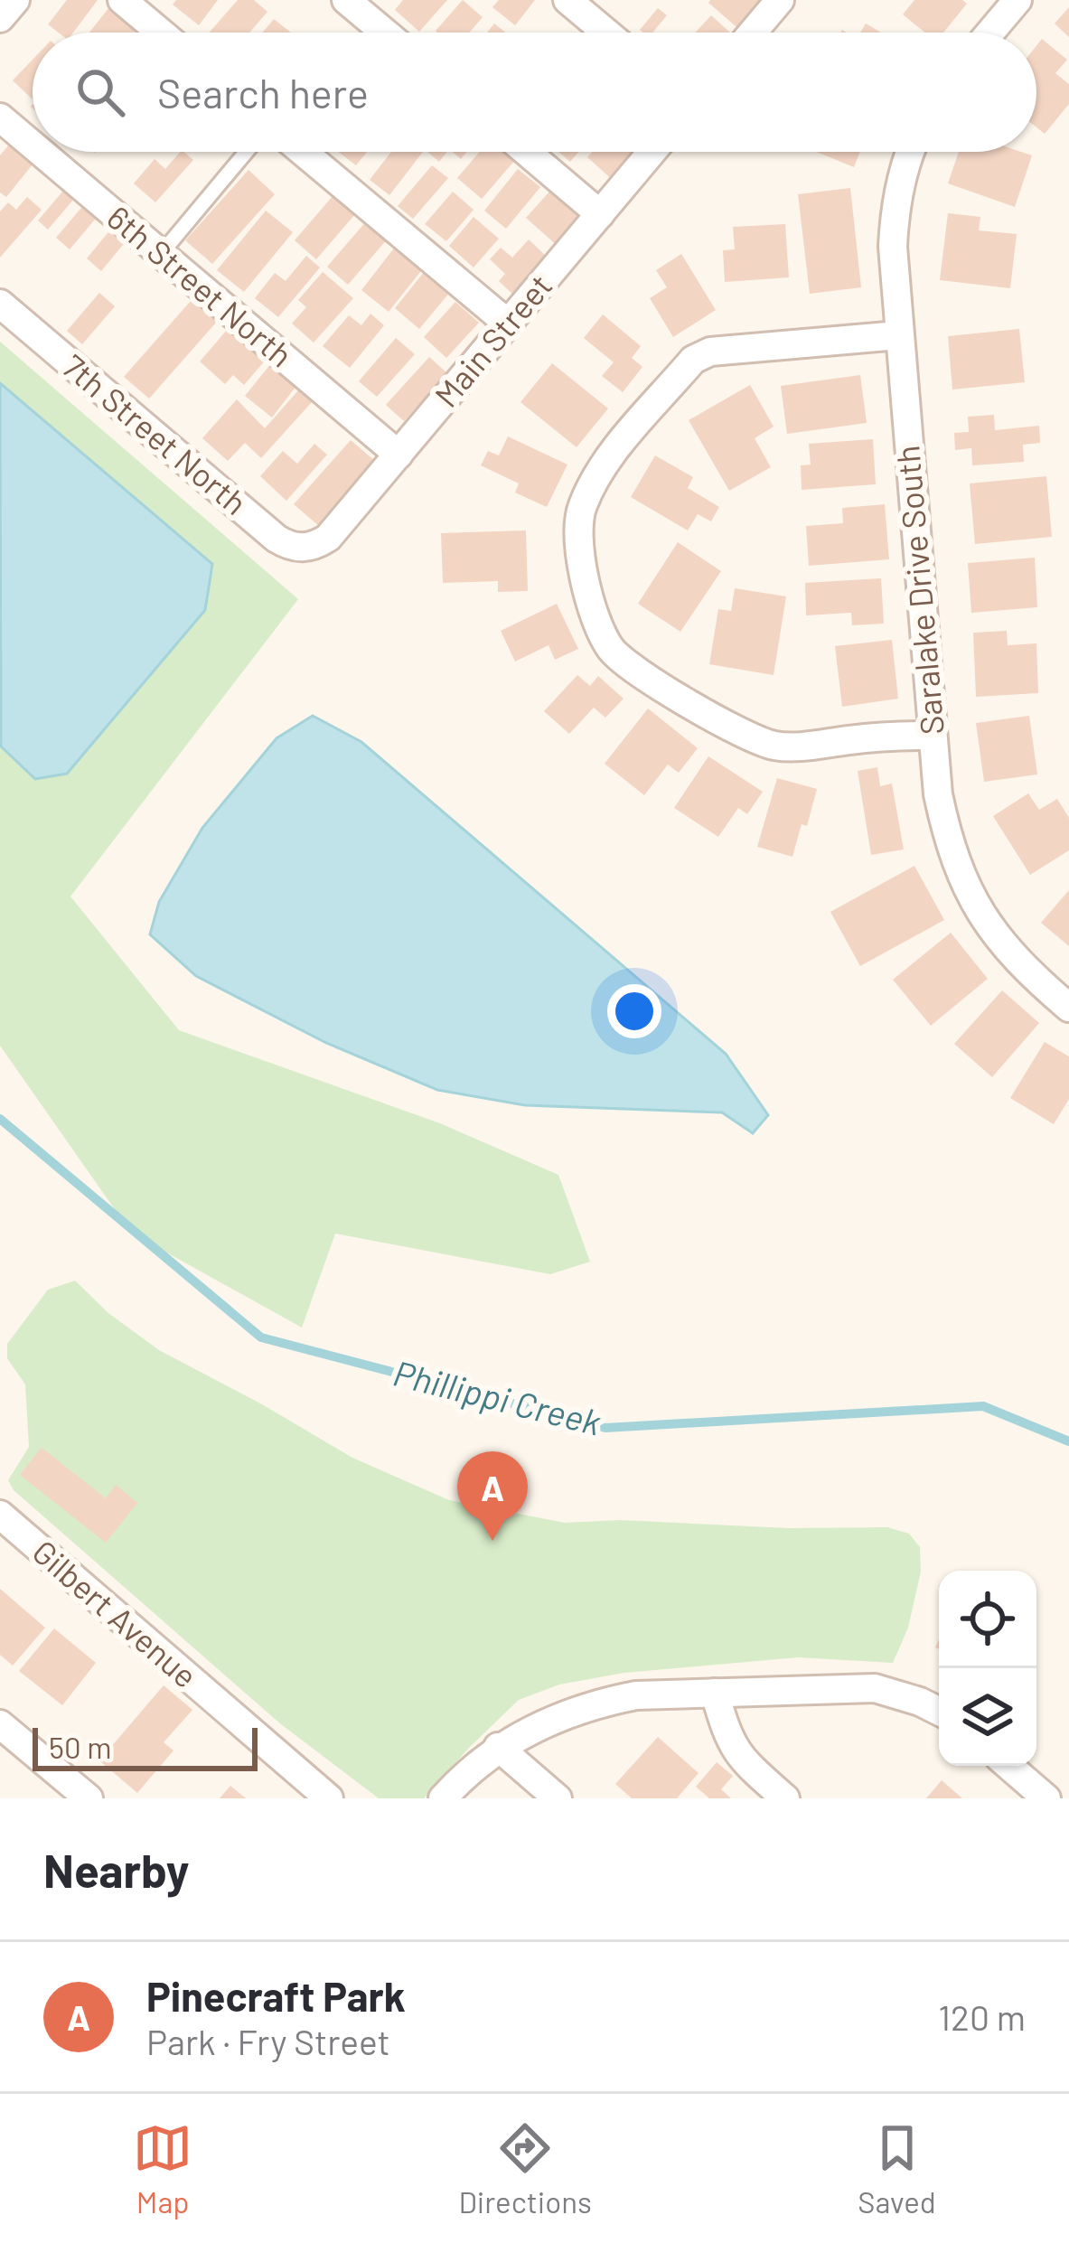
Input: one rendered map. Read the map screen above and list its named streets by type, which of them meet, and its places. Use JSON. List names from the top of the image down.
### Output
{
  "streets": {
    "street": [
      "6th Street North",
      "Main Street",
      "7th Street North",
      "Saralake Drive South",
      "Gilbert Avenue"
    ]
  },
  "crossings": [
    ["6th Street North", "Main Street"],
    ["Main Street", "7th Street North"]
  ],
  "water": ["Phillippi Creek"],
  "scale_bar": "50 m",
  "page": {
    "search": "Search here",
    "pins": "A",
    "scale": "50 m",
    "heading": "Nearby",
    "list": [
      {
        "mark": "A",
        "name": "Pinecraft Park",
        "note": "Park · Fry Street",
        "value": "120 m"
      }
    ],
    "nav": ["Map", "Directions", "Saved"]
  }
}
